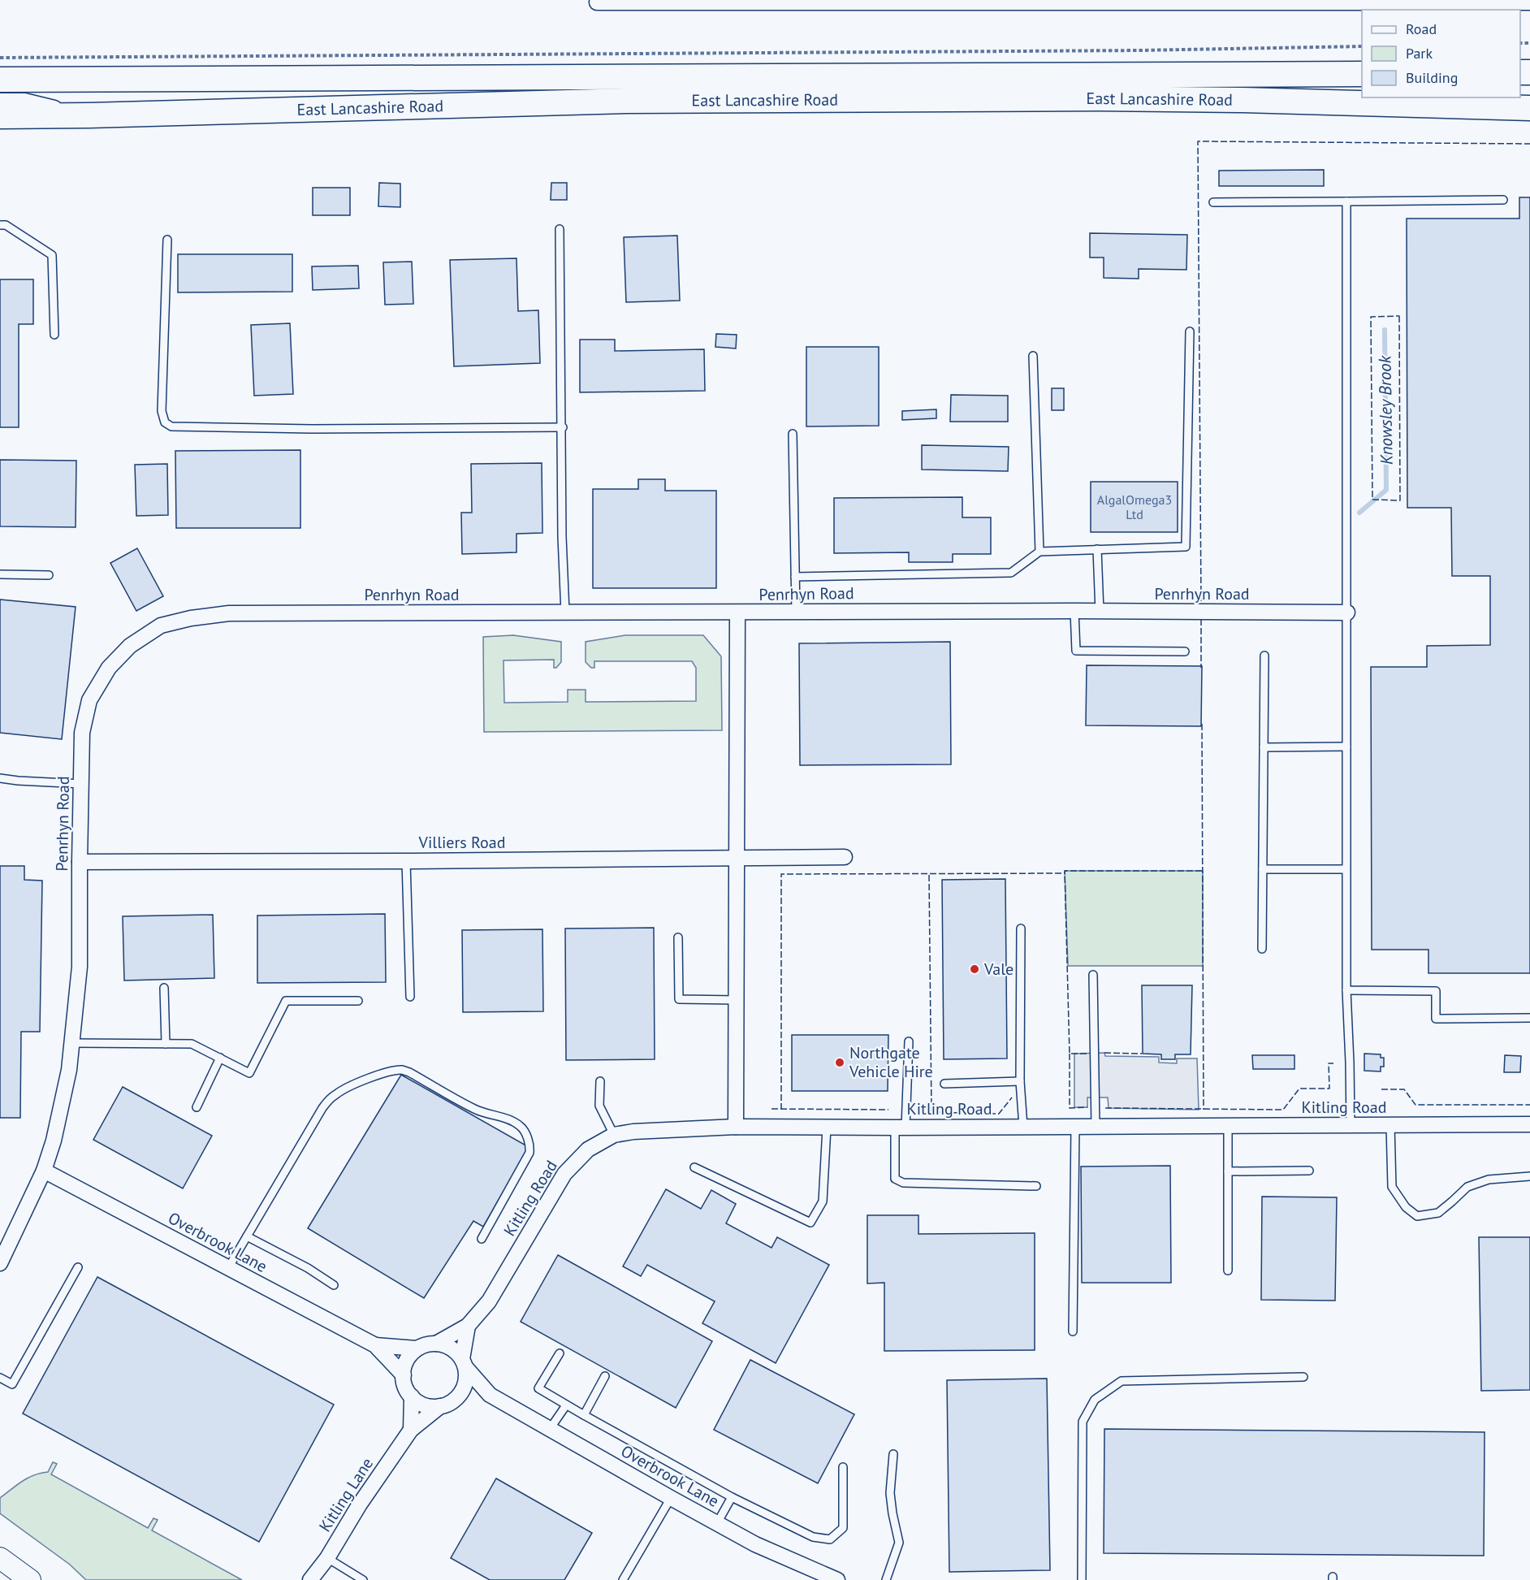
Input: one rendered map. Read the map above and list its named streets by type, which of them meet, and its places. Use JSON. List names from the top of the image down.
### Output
{
  "streets": {
    "highway": ["East Lancashire Road"],
    "street": [
      "Penrhyn Road",
      "Villiers Road",
      "Kitling Road",
      "Overbrook Lane",
      "Kitling Lane"
    ]
  },
  "crossings": [
    ["Penrhyn Road", "Villiers Road"],
    ["Penrhyn Road", "Overbrook Lane"],
    ["Kitling Road", "Overbrook Lane"],
    ["Kitling Road", "Kitling Lane"],
    ["Overbrook Lane", "Kitling Lane"]
  ],
  "water": ["Knowsley Brook"],
  "places": ["Vale", "Northgate Vehicle Hire"],
  "house_numbers": ["AlgalOmega3 Ltd"],
  "legend": ["Road", "Park", "Building"]
}
